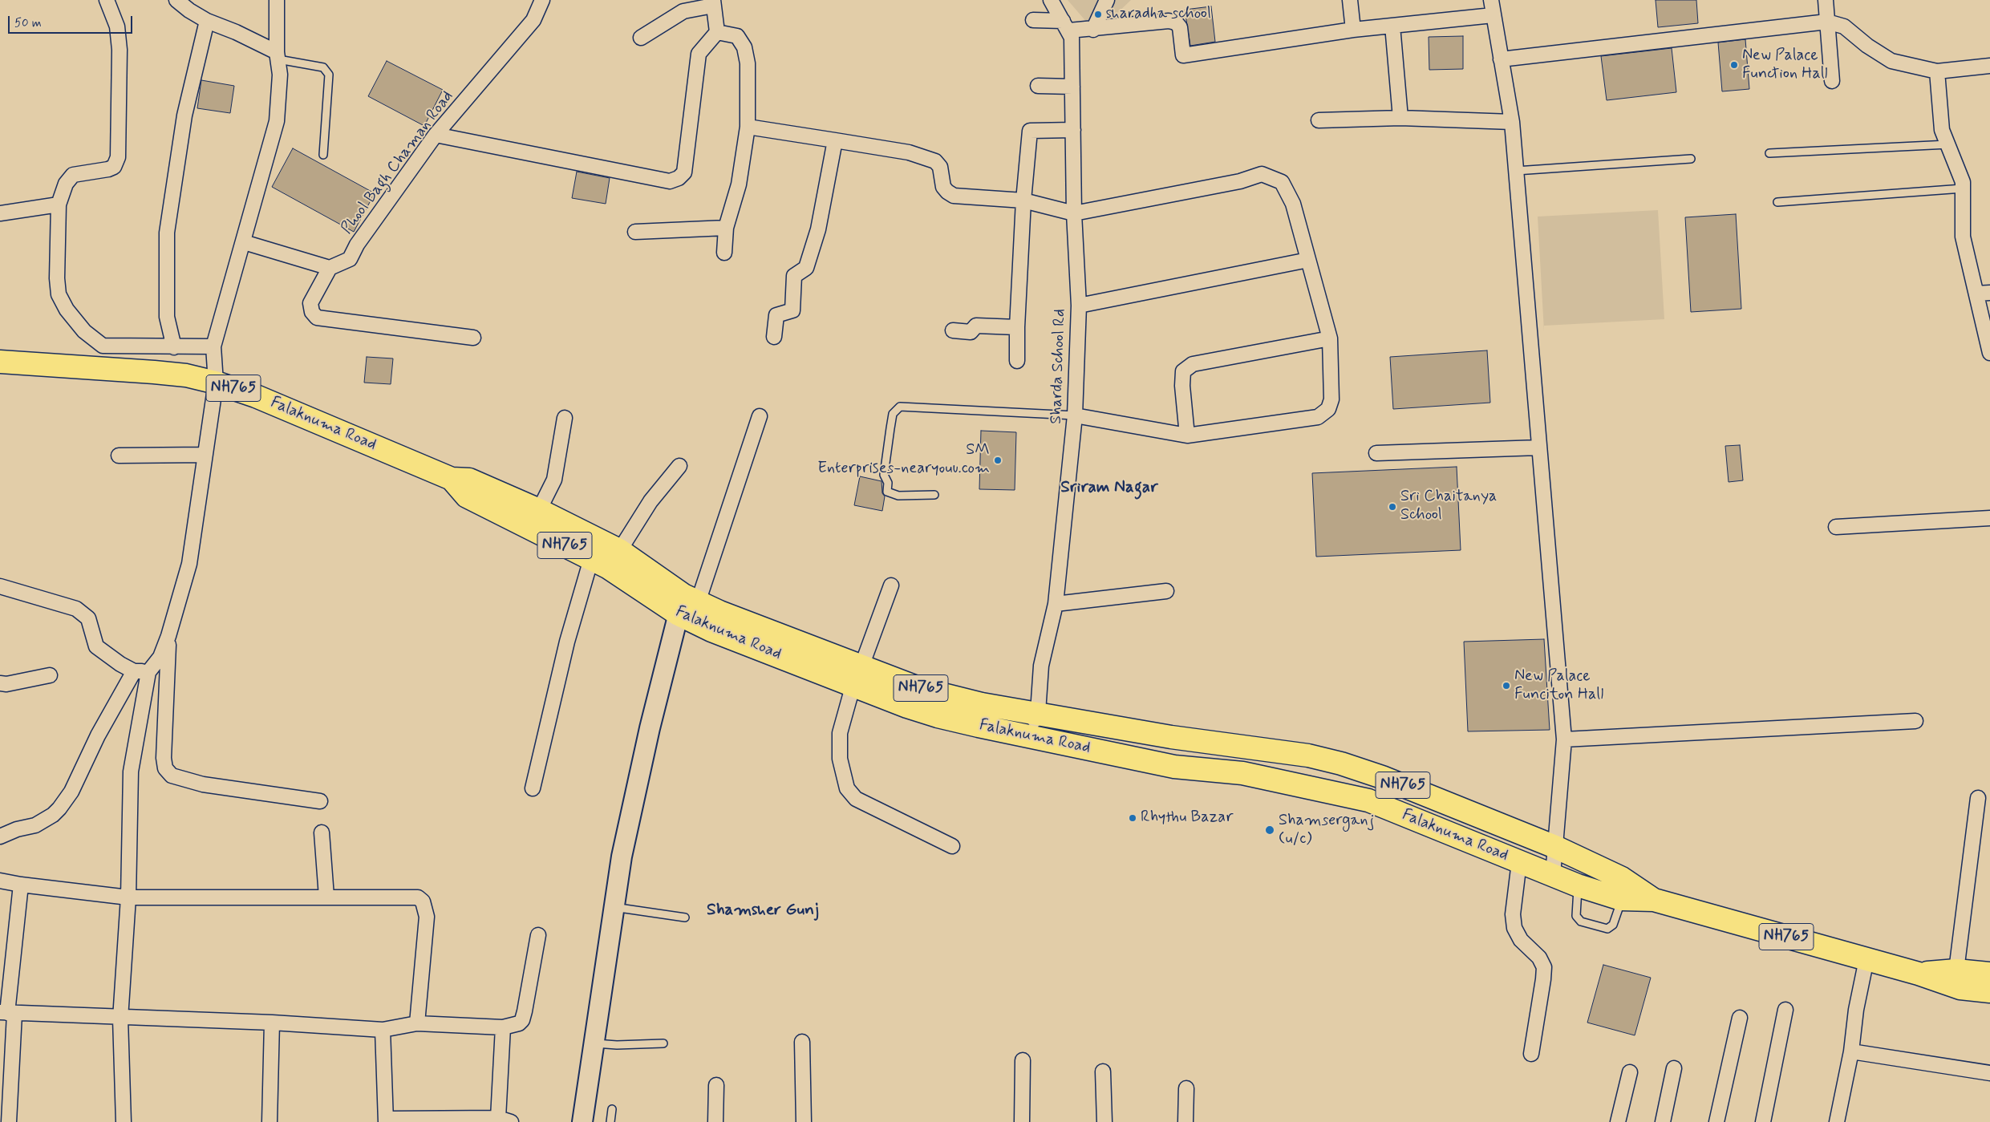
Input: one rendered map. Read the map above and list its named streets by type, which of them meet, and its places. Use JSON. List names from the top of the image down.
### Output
{
  "streets": {
    "highway": ["NH765", "Falaknuma Road"],
    "street": ["Phool Bagh Chaman Road", "Sharda School Rd"]
  },
  "crossings": [
    ["Sharda School Rd", "Falaknuma Road"]
  ],
  "districts": ["Sriram Nagar", "Shamsher Gunj"],
  "places": [
    "sharadha school",
    "New Palace Function Hall",
    "SM Enterprises-nearyouu.com",
    "Sri Chaitanya School",
    "New Palace Funciton Hall",
    "Rhythu Bazar",
    "Shamserganj (u/c)"
  ],
  "scale_bar": "50 m"
}
